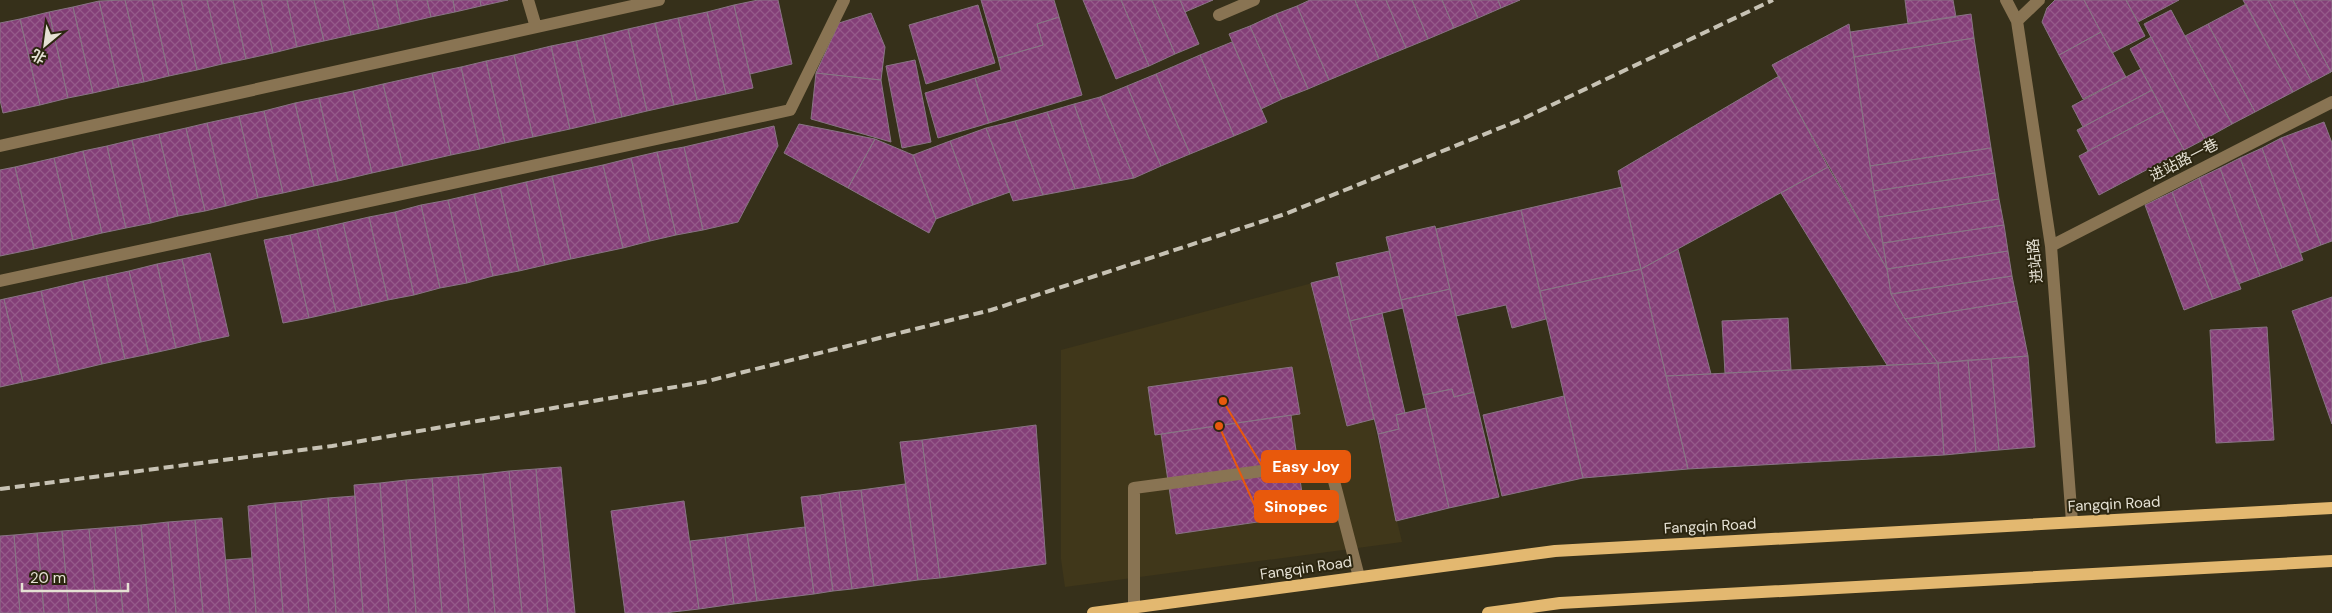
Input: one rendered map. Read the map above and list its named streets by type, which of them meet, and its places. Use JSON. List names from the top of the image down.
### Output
{
  "streets": {
    "main road": ["Fangqin Road"],
    "street": ["进站路一巷", "进站路"]
  },
  "crossings": [
    ["进站路一巷", "进站路"],
    ["进站路", "Fangqin Road"]
  ],
  "places": ["Easy Joy", "Sinopec"],
  "scale_bar": "20 m",
  "north": "bottom left"
}
